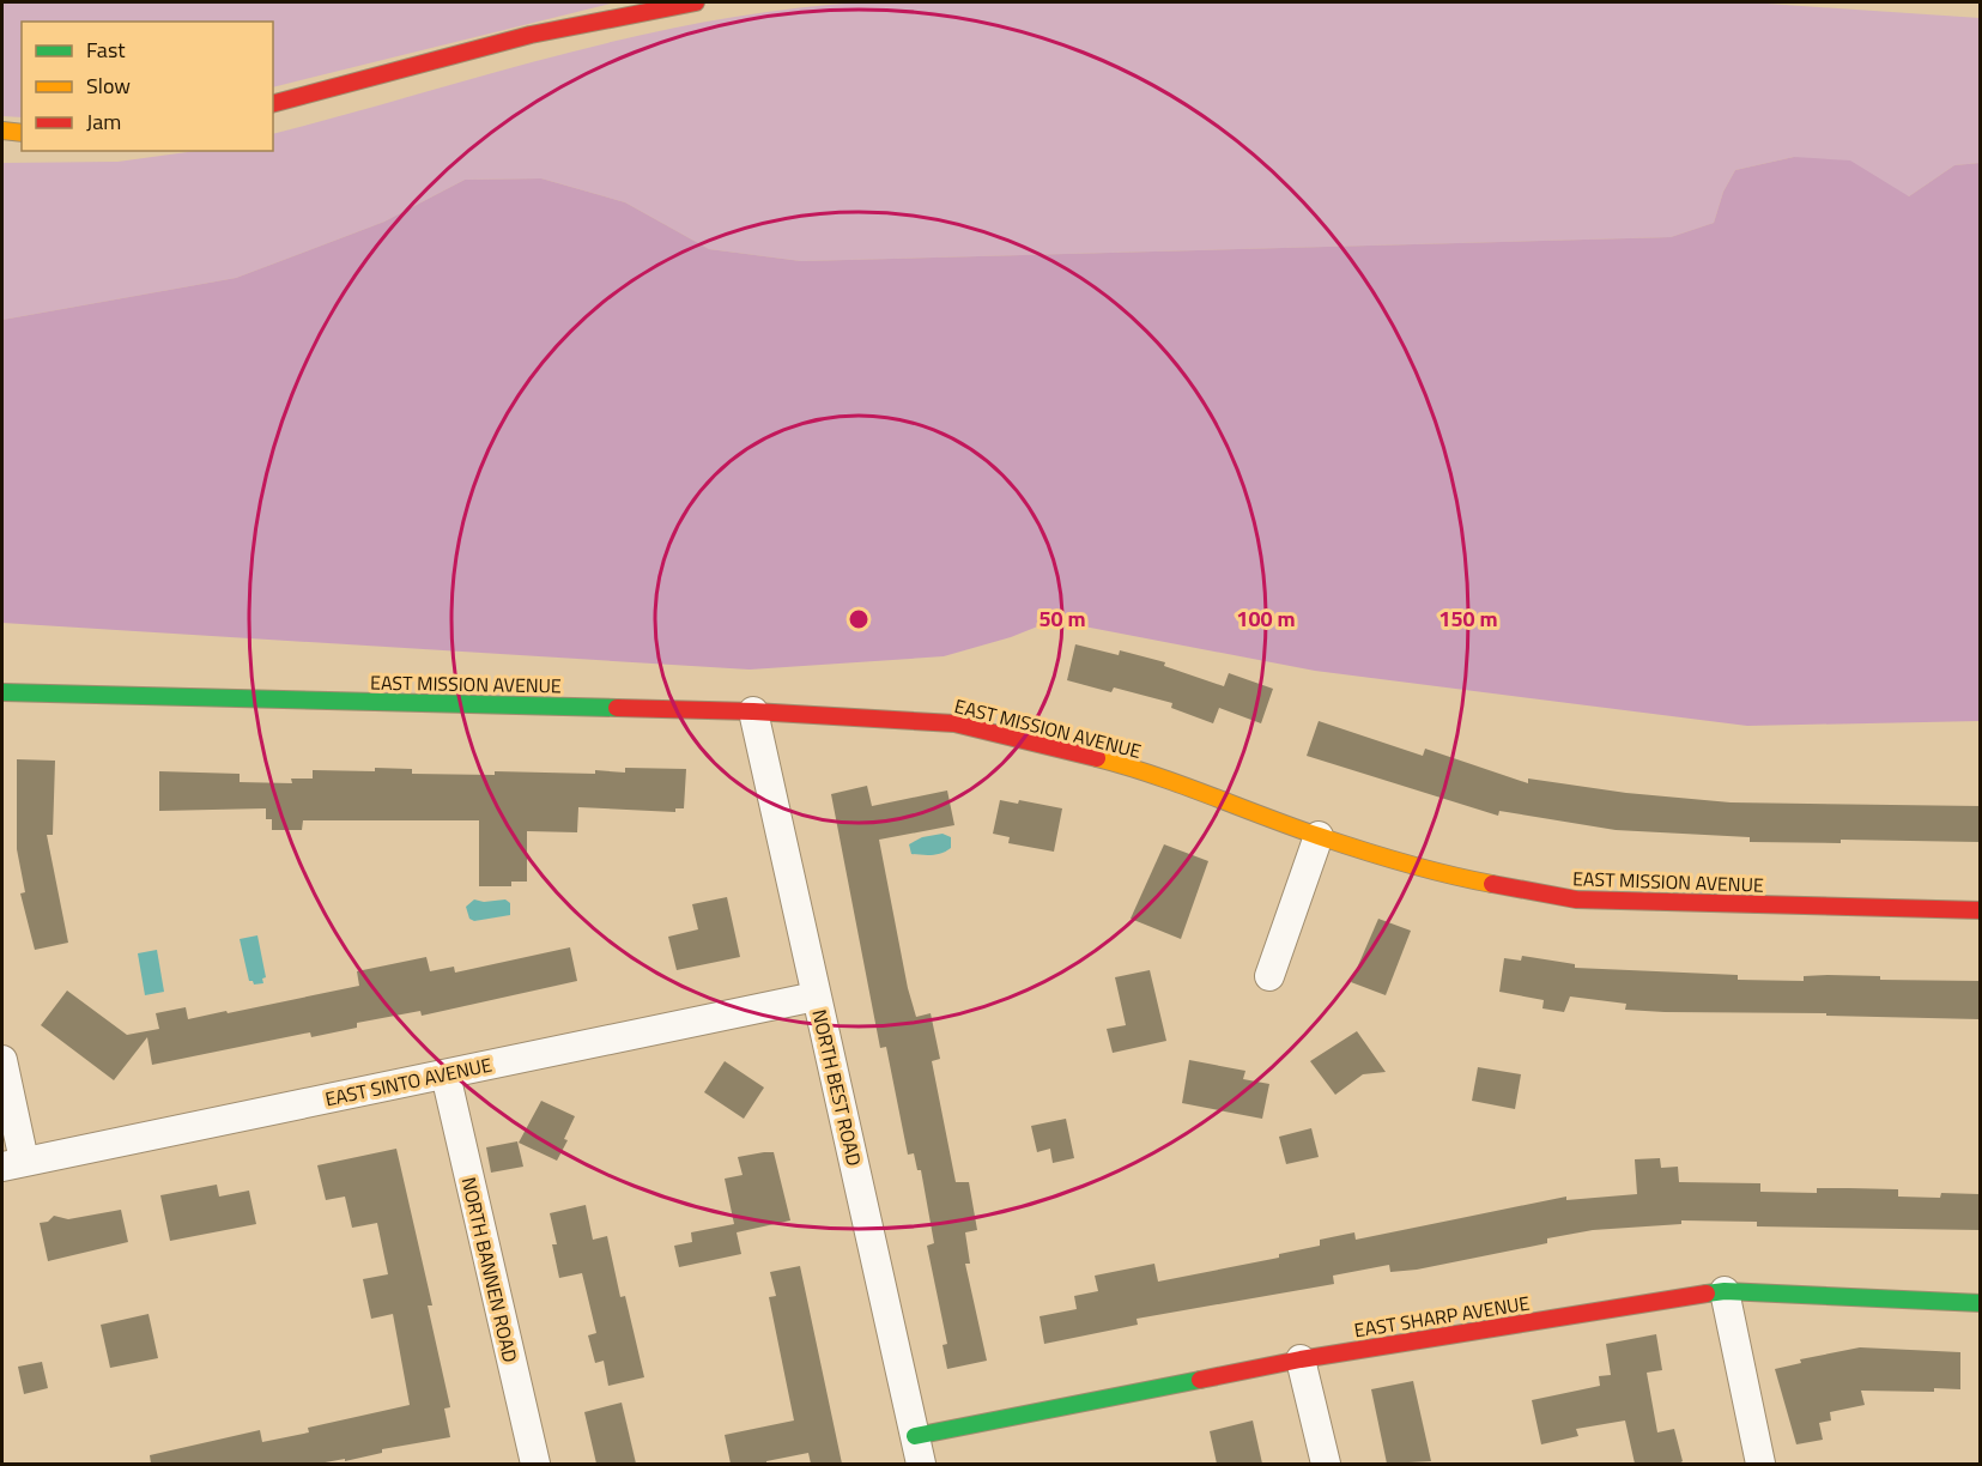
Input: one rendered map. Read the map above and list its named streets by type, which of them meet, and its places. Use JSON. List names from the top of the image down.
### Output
{
  "streets": {
    "main road": ["EAST MISSION AVENUE", "EAST SHARP AVENUE"],
    "street": ["EAST SINTO AVENUE", "NORTH BEST ROAD", "NORTH BANNEN ROAD"]
  },
  "crossings": [
    ["EAST MISSION AVENUE", "NORTH BEST ROAD"],
    ["EAST SINTO AVENUE", "NORTH BEST ROAD"],
    ["EAST SINTO AVENUE", "NORTH BANNEN ROAD"],
    ["NORTH BEST ROAD", "EAST SHARP AVENUE"]
  ],
  "legend": ["Fast", "Slow", "Jam"],
  "rings": ["50 m", "100 m", "150 m"]
}
